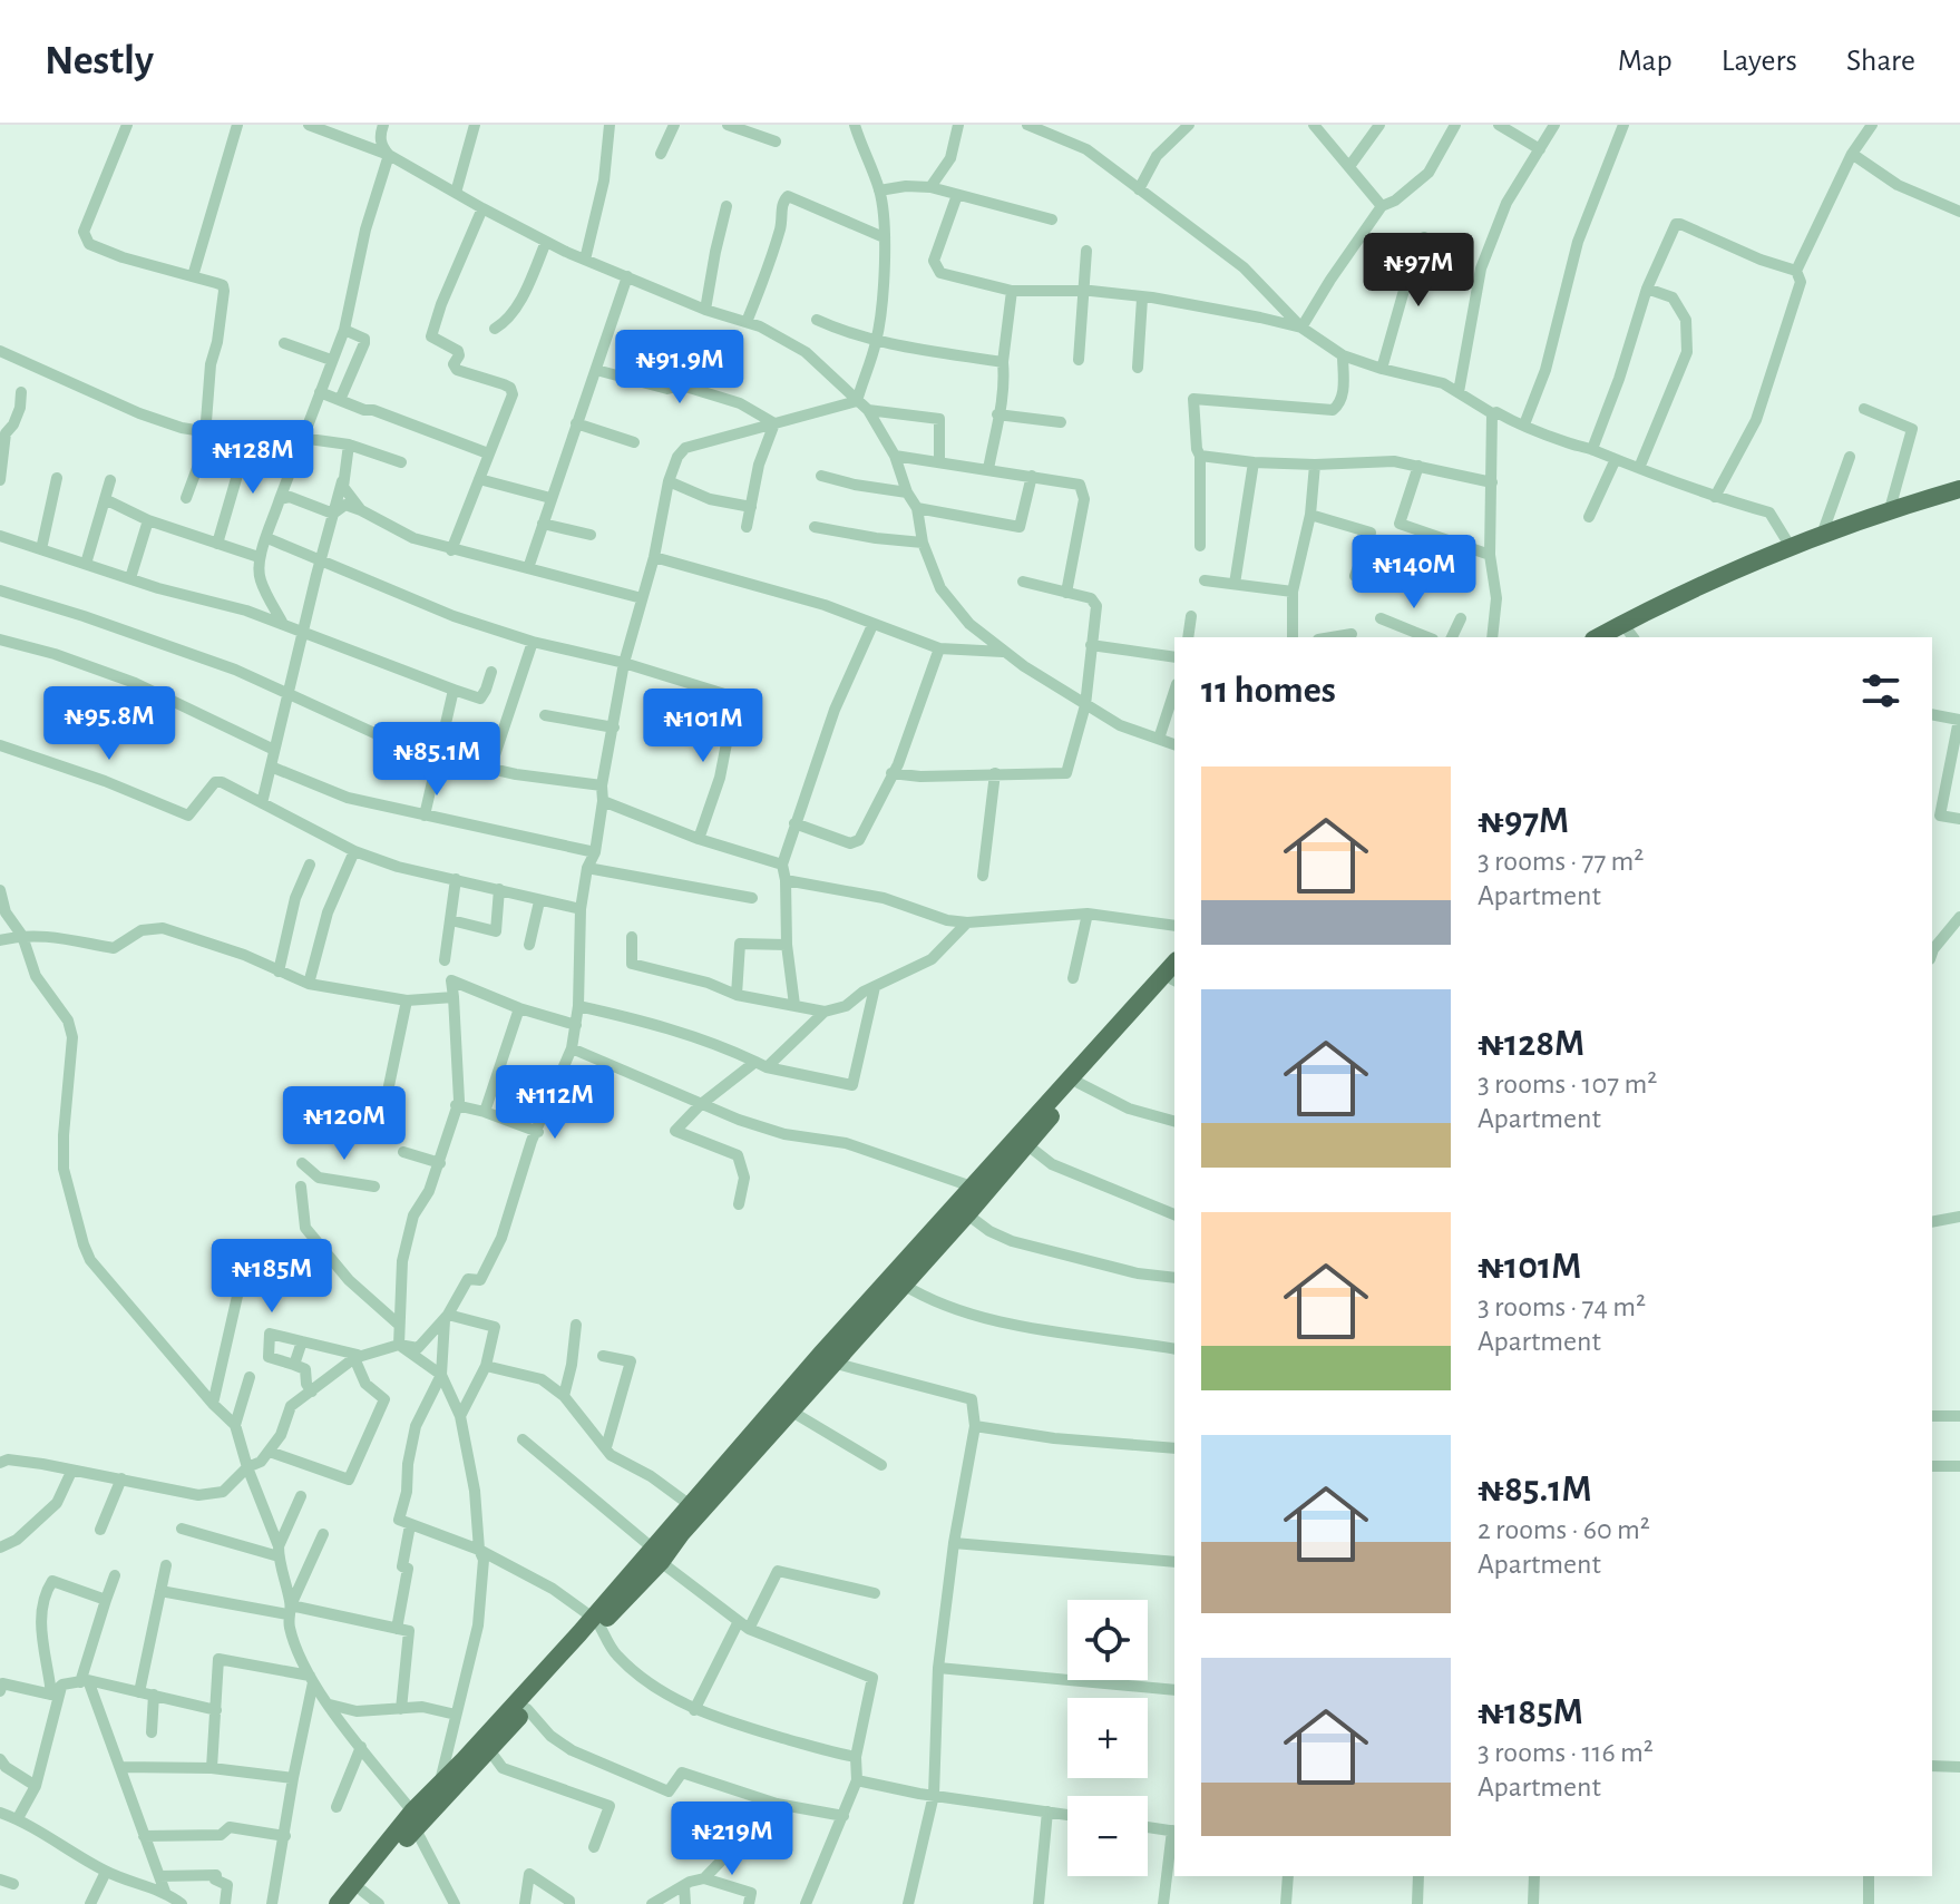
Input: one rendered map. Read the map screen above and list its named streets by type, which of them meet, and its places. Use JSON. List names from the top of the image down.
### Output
{
  "page": {
    "header": "Nestly",
    "nav": ["Map", "Layers", "Share"],
    "price": [
      "₦97M",
      "₦91.9M",
      "₦128M",
      "₦140M",
      "₦95.8M",
      "₦101M",
      "₦85.1M",
      "₦112M",
      "₦120M",
      "₦185M",
      "₦219M"
    ],
    "heading": "11 homes",
    "list": [
      {
        "name": "₦97M",
        "note": "3 rooms · 77 m² · Apartment"
      },
      {
        "name": "₦128M",
        "note": "3 rooms · 107 m² · Apartment"
      },
      {
        "name": "₦101M",
        "note": "3 rooms · 74 m² · Apartment"
      },
      {
        "name": "₦85.1M",
        "note": "2 rooms · 60 m² · Apartment"
      },
      {
        "name": "₦185M",
        "note": "3 rooms · 116 m² · Apartment"
      }
    ],
    "map_buttons": ["+", "−"]
  }
}
